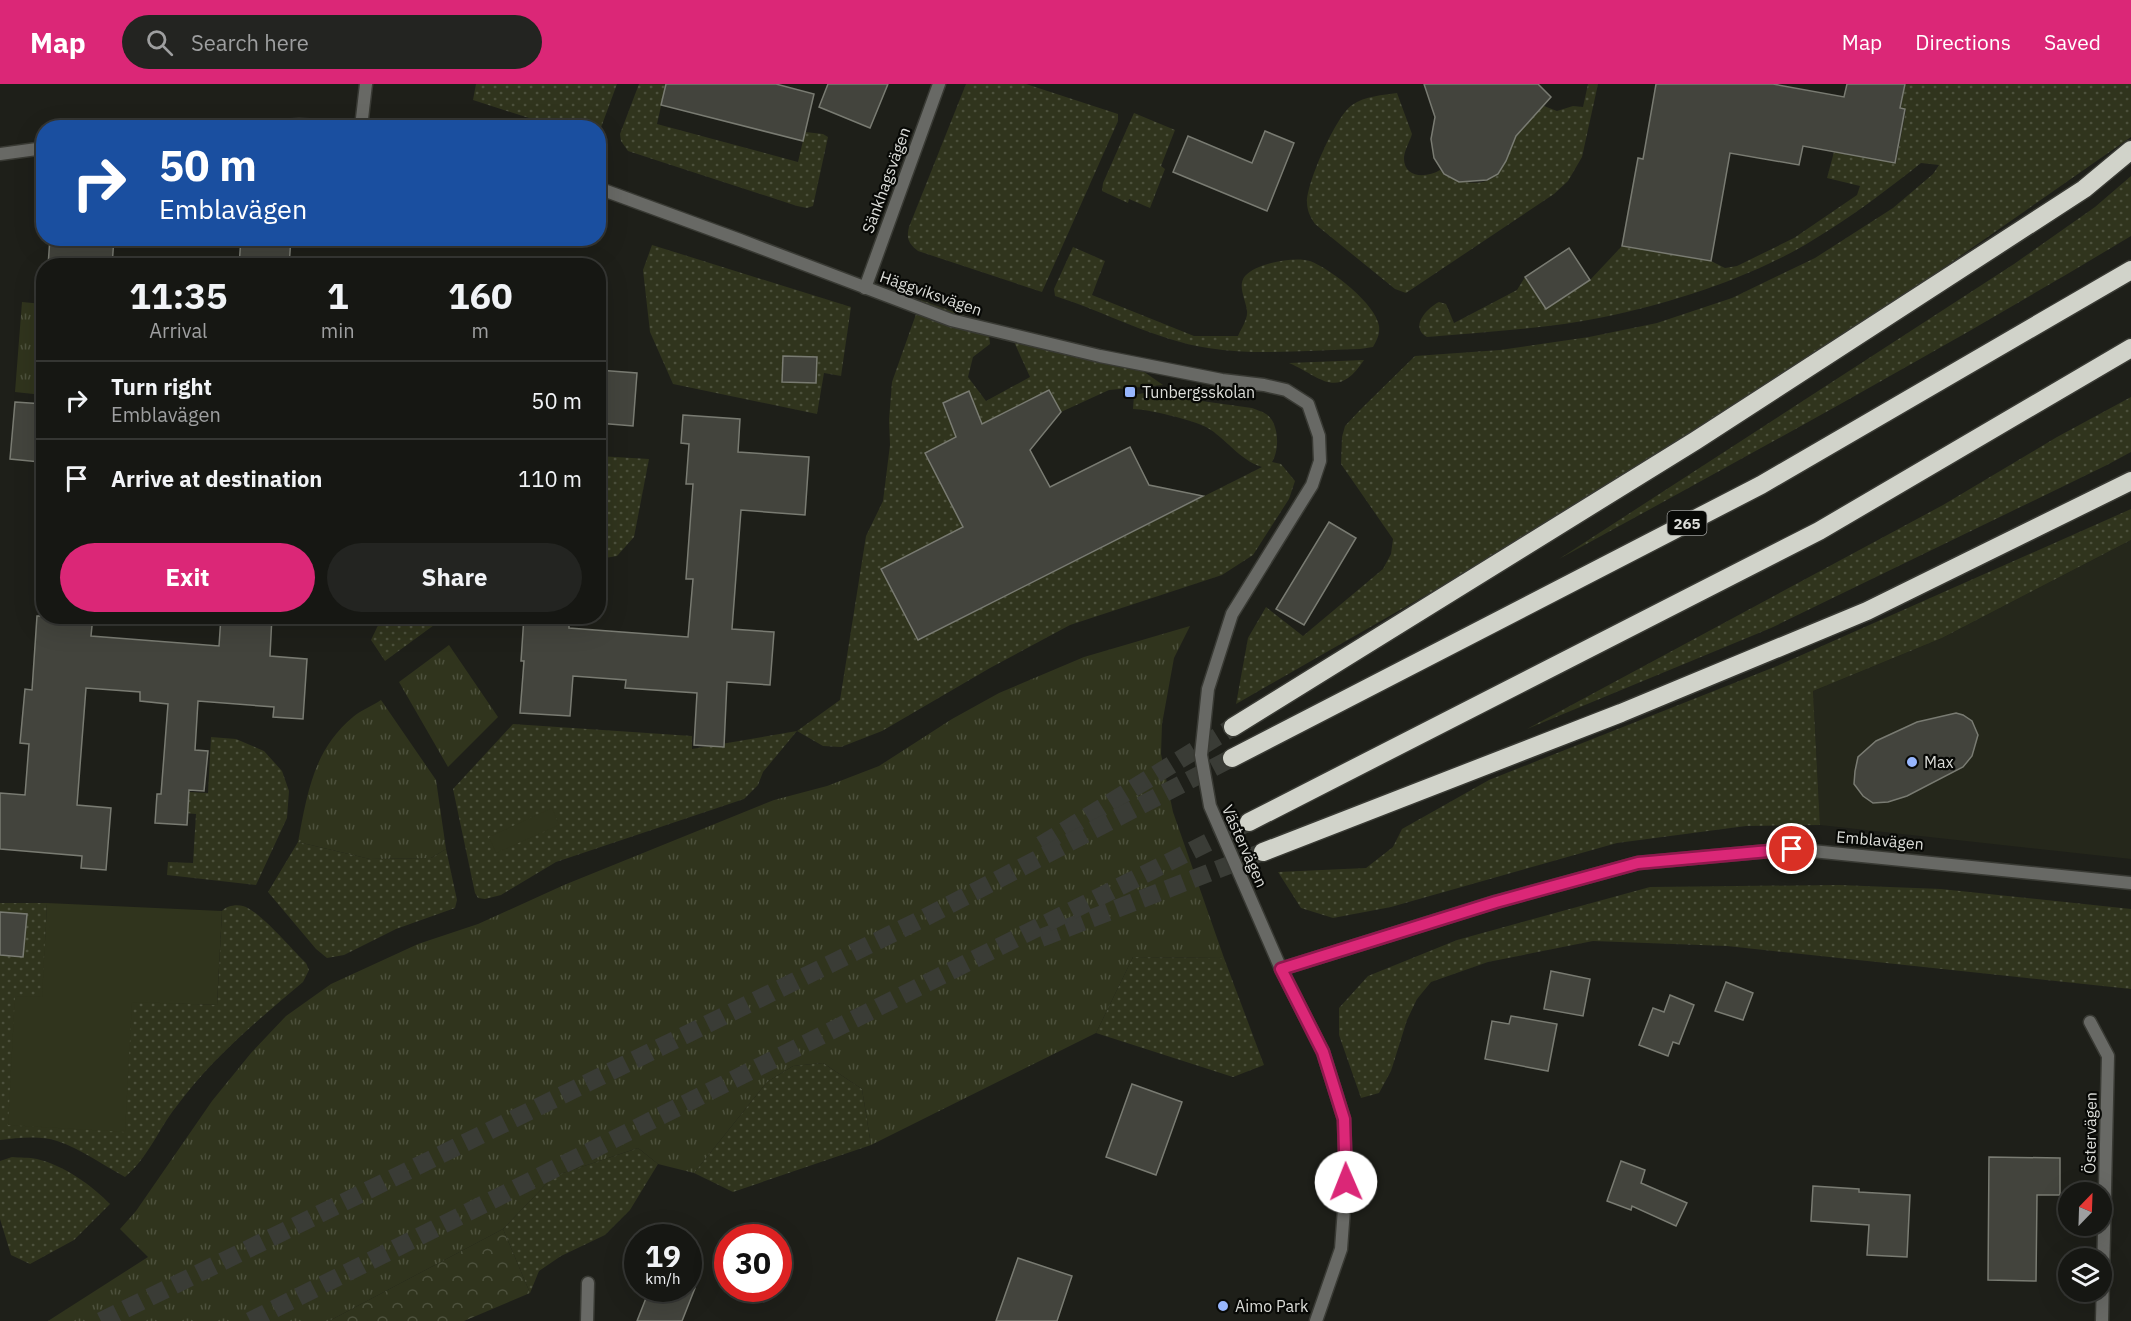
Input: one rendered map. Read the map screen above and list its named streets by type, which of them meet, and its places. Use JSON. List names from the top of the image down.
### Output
{
  "streets": {
    "highway": ["265"],
    "street": [
      "Sänkhagsvägen",
      "Häggviksvägen",
      "Emblavägen",
      "Västervägen",
      "Östervägen"
    ]
  },
  "crossings": [
    ["Sänkhagsvägen", "Häggviksvägen"],
    ["Häggviksvägen", "Västervägen"],
    ["Emblavägen", "Västervägen"]
  ],
  "places": {
    "transit": ["Tunbergsskolan"],
    "other": ["Max", "Aimo Park"]
  },
  "north": "top right",
  "page": {
    "header": "Map",
    "search": "Search here",
    "nav": ["Map", "Directions", "Saved"],
    "turn": ["50 m", "Emblavägen"],
    "eta": [
      "11:35",
      "Arrival",
      "1",
      "min",
      "160",
      "m"
    ],
    "list": [
      {
        "name": "Turn right",
        "note": "Emblavägen",
        "value": "50 m"
      },
      {
        "name": "Arrive at destination",
        "value": "110 m"
      }
    ],
    "buttons": ["Exit", "Share"],
    "speed": "19 km/h",
    "limit": "30"
  }
}
